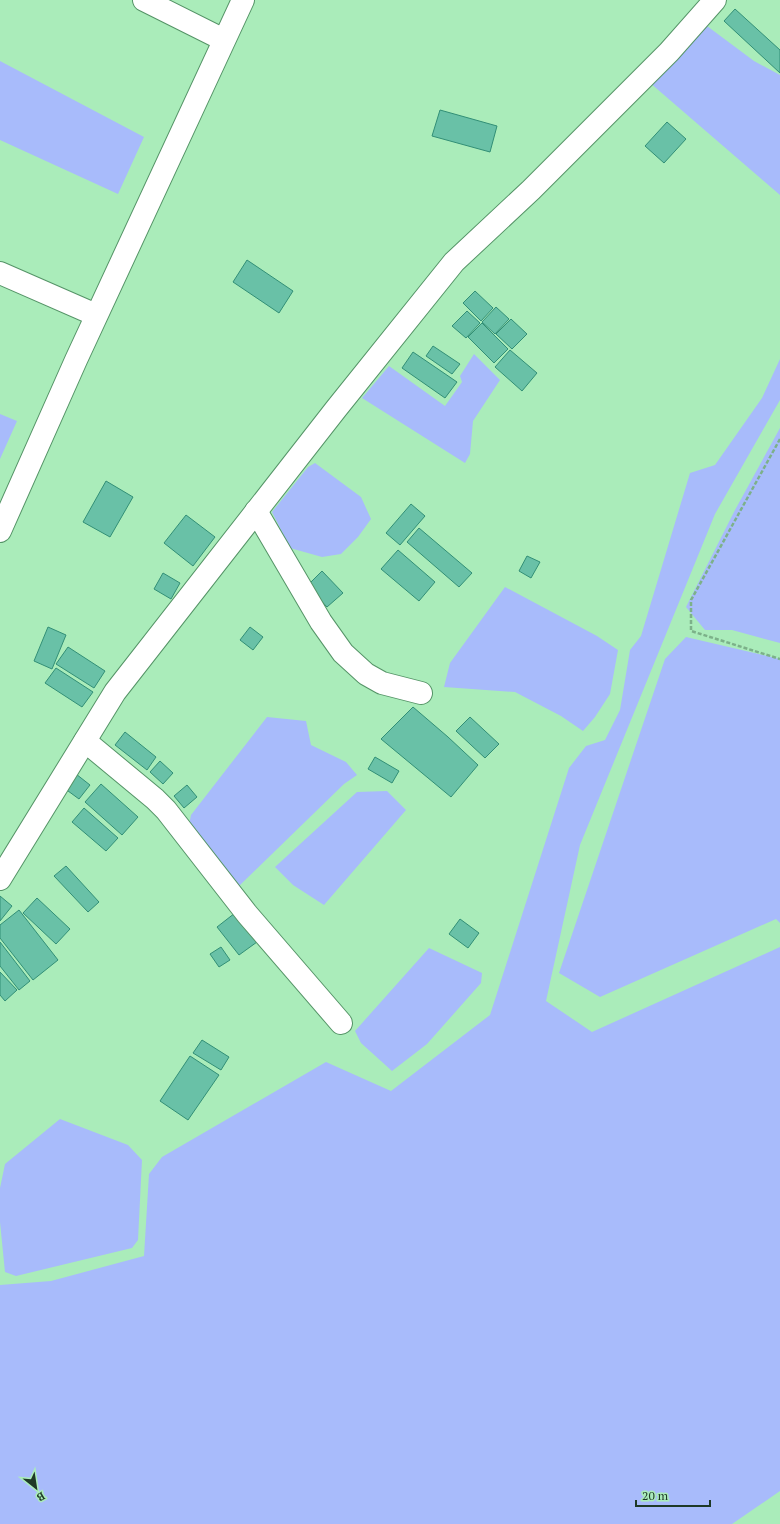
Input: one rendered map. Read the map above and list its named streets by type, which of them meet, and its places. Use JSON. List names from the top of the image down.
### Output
{
  "scale_bar": "20 m",
  "north": "bottom right"
}
